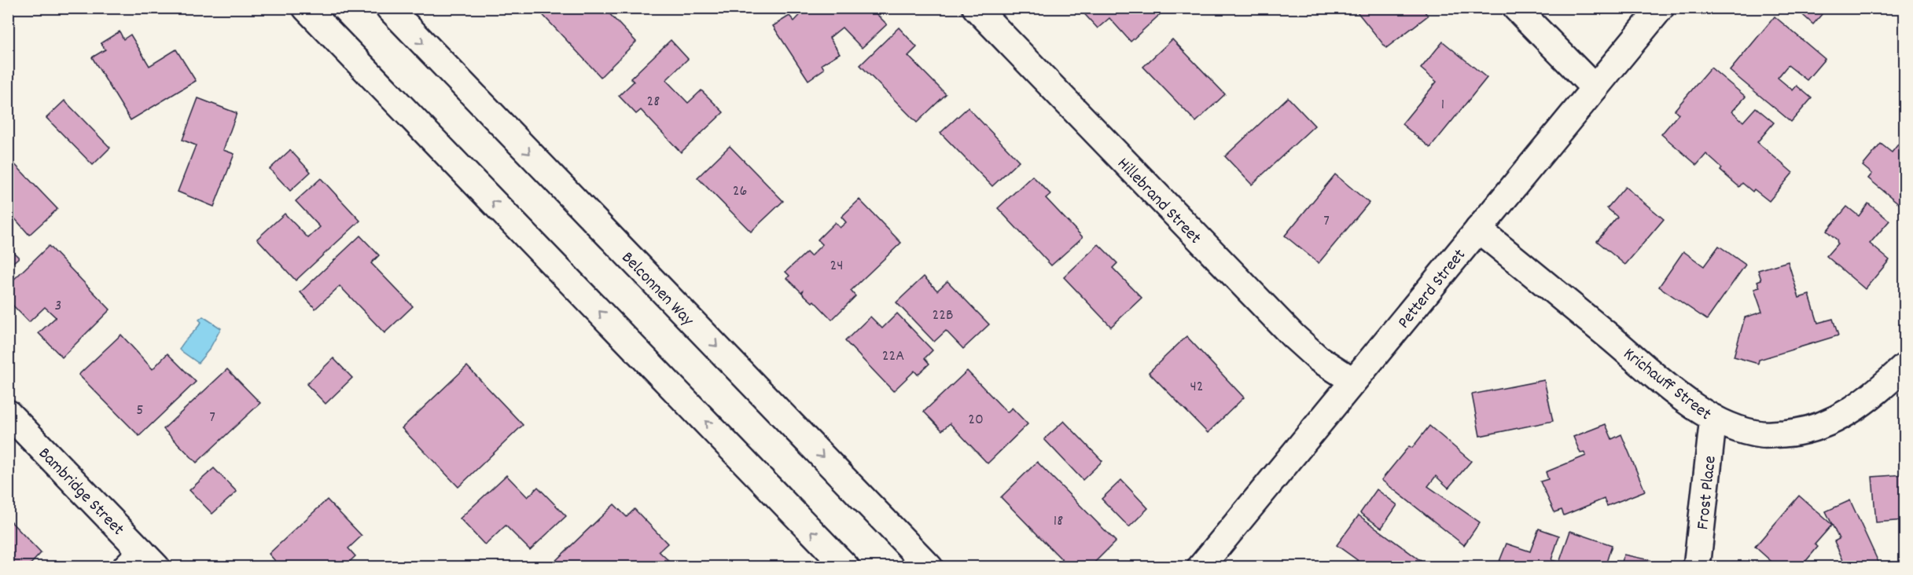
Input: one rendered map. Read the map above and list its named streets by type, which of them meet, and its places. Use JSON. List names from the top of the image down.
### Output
{
  "streets": {
    "street": [
      "Hillebrand Street",
      "Belconnen Way",
      "Petterd Street",
      "Krichauff Street",
      "Bambridge Street",
      "Frost Place"
    ]
  },
  "crossings": [
    ["Hillebrand Street", "Petterd Street"],
    ["Petterd Street", "Krichauff Street"],
    ["Krichauff Street", "Frost Place"]
  ],
  "house_numbers": [
    "28",
    "1",
    "26",
    "7",
    "24",
    "3",
    "22B",
    "22A",
    "42",
    "5",
    "7",
    "20",
    "18"
  ]
}
